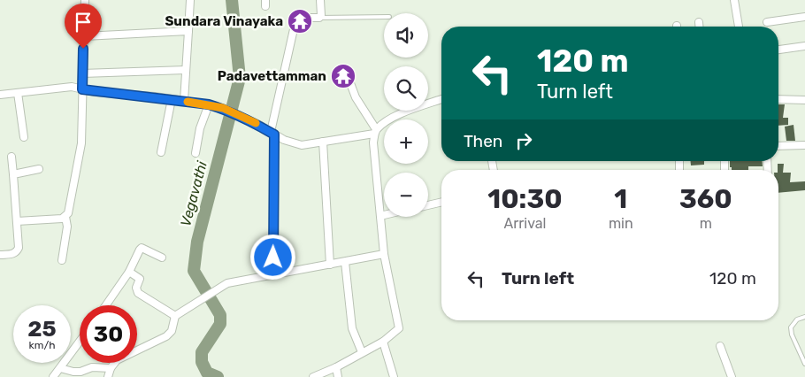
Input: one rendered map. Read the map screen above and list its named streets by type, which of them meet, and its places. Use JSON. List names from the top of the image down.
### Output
{
  "water": ["Vegavathi"],
  "places": {
    "temple": ["Sundara Vinayaka", "Padavettamman"]
  },
  "page": {
    "map_buttons": ["+", "−"],
    "turn": ["120 m", "Turn left"],
    "then": "Then",
    "eta": [
      "10:30",
      "Arrival",
      "1",
      "min",
      "360",
      "m"
    ],
    "list": [
      {
        "name": "Turn left",
        "value": "120 m"
      }
    ],
    "speed": "25 km/h",
    "limit": "30"
  }
}
